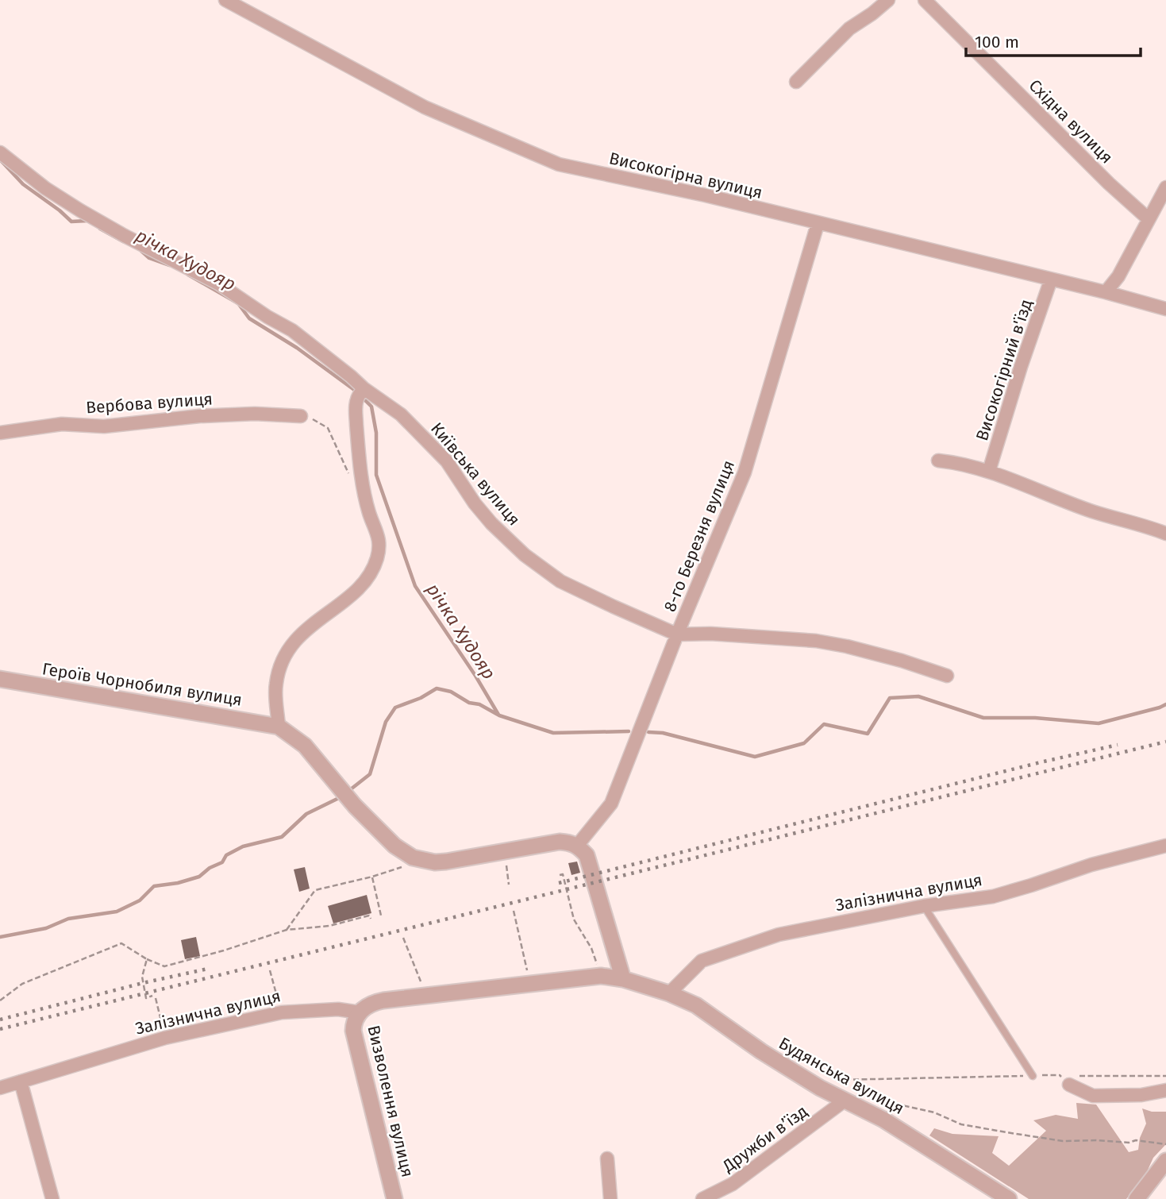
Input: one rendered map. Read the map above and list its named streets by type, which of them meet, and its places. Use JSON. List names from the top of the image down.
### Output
{
  "streets": {
    "street": [
      "Східна вулиця",
      "Високогірна вулиця",
      "Високогірний в'їзд",
      "Вербова вулиця",
      "Київська вулиця",
      "8-го Березня вулиця",
      "Героїв Чорнобиля вулиця",
      "Залізнична вулиця",
      "Будянська вулиця",
      "Визволення вулиця",
      "Дружби в’їзд"
    ]
  },
  "crossings": [
    ["Високогірна вулиця", "Високогірний в'їзд"],
    ["Високогірна вулиця", "8-го Березня вулиця"],
    ["Київська вулиця", "8-го Березня вулиця"],
    ["8-го Березня вулиця", "Героїв Чорнобиля вулиця"],
    ["Залізнична вулиця", "Будянська вулиця"],
    ["Залізнична вулиця", "Визволення вулиця"],
    ["Будянська вулиця", "Дружби в’їзд"]
  ],
  "water": ["річка Худояр"],
  "scale_bar": "100 m"
}
